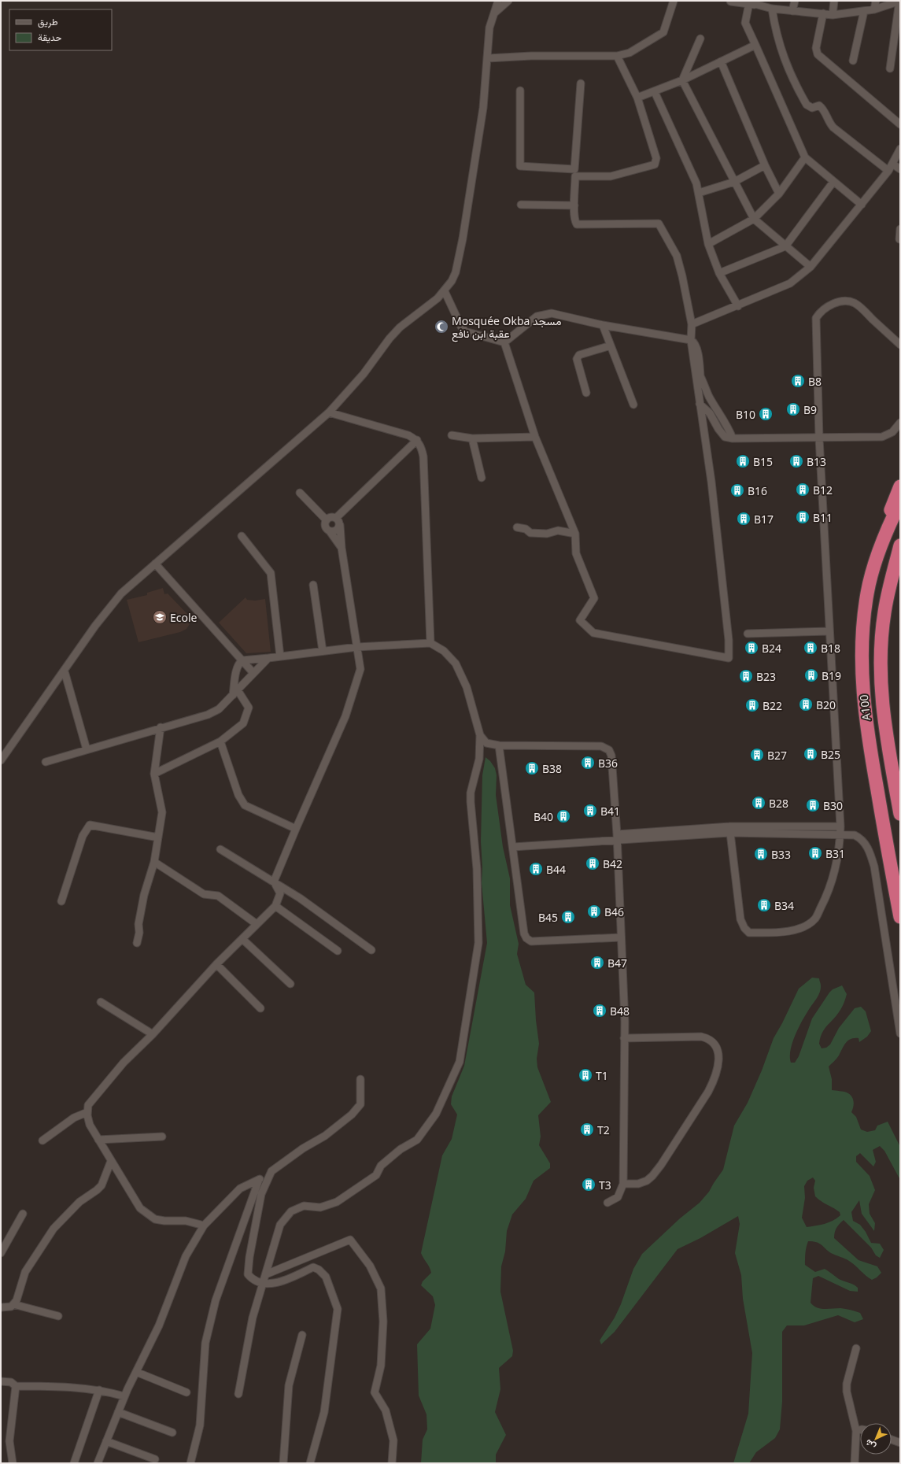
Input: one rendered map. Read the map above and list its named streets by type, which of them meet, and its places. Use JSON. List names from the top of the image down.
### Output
{
  "streets": {
    "highway": ["A100"]
  },
  "places": {
    "mosque": ["Mosquée Okba مسجد عقبة ابن نافع"],
    "building": [
      "B8",
      "B9",
      "B10",
      "B15",
      "B13",
      "B12",
      "B16",
      "B11",
      "B17",
      "B24",
      "B18",
      "B19",
      "B23",
      "B20",
      "B22",
      "B25",
      "B27",
      "B36",
      "B38",
      "B28",
      "B30",
      "B41",
      "B40",
      "B31",
      "B33",
      "B42",
      "B44",
      "B34",
      "B46",
      "B45",
      "B47",
      "B48",
      "T1",
      "T2",
      "T3"
    ],
    "school or university": ["Ecole"]
  },
  "legend": ["طريق", "حديقة"],
  "north": "bottom left"
}
